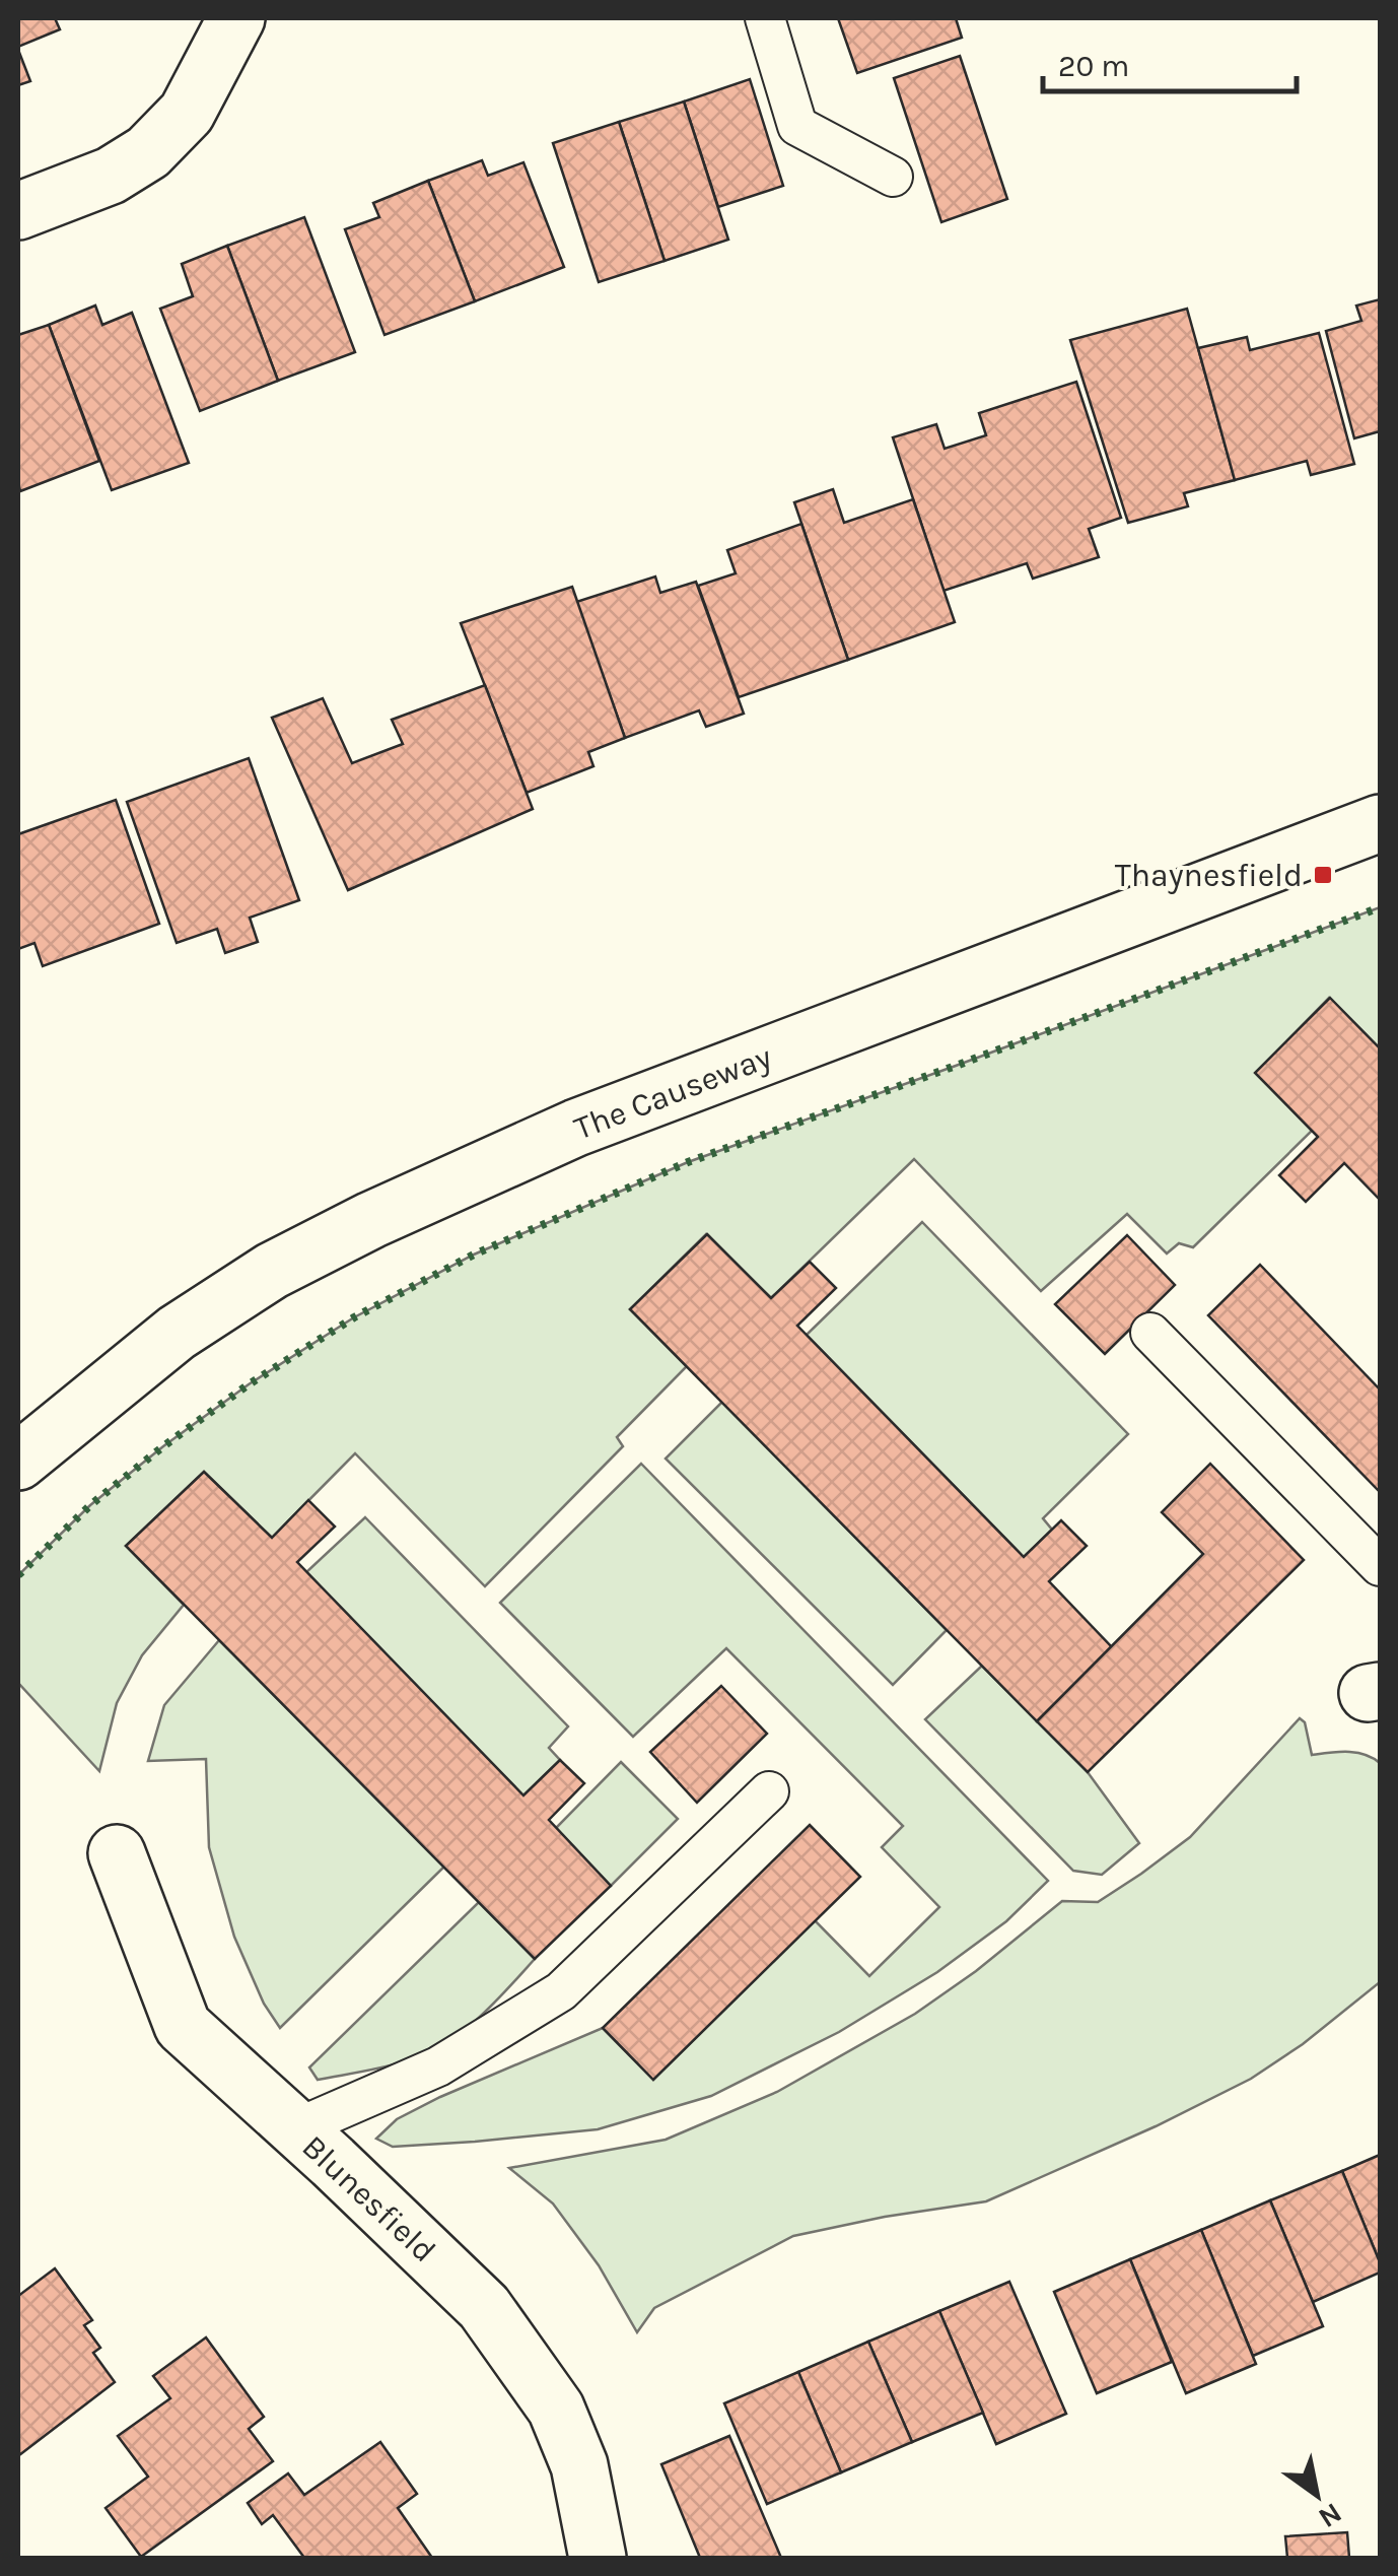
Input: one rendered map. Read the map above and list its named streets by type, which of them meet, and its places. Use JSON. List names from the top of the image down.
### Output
{
  "streets": {
    "main road": ["The Causeway", "Blunesfield"]
  },
  "places": {
    "transit": ["Thaynesfield"]
  },
  "scale_bar": "20 m",
  "north": "bottom right"
}
